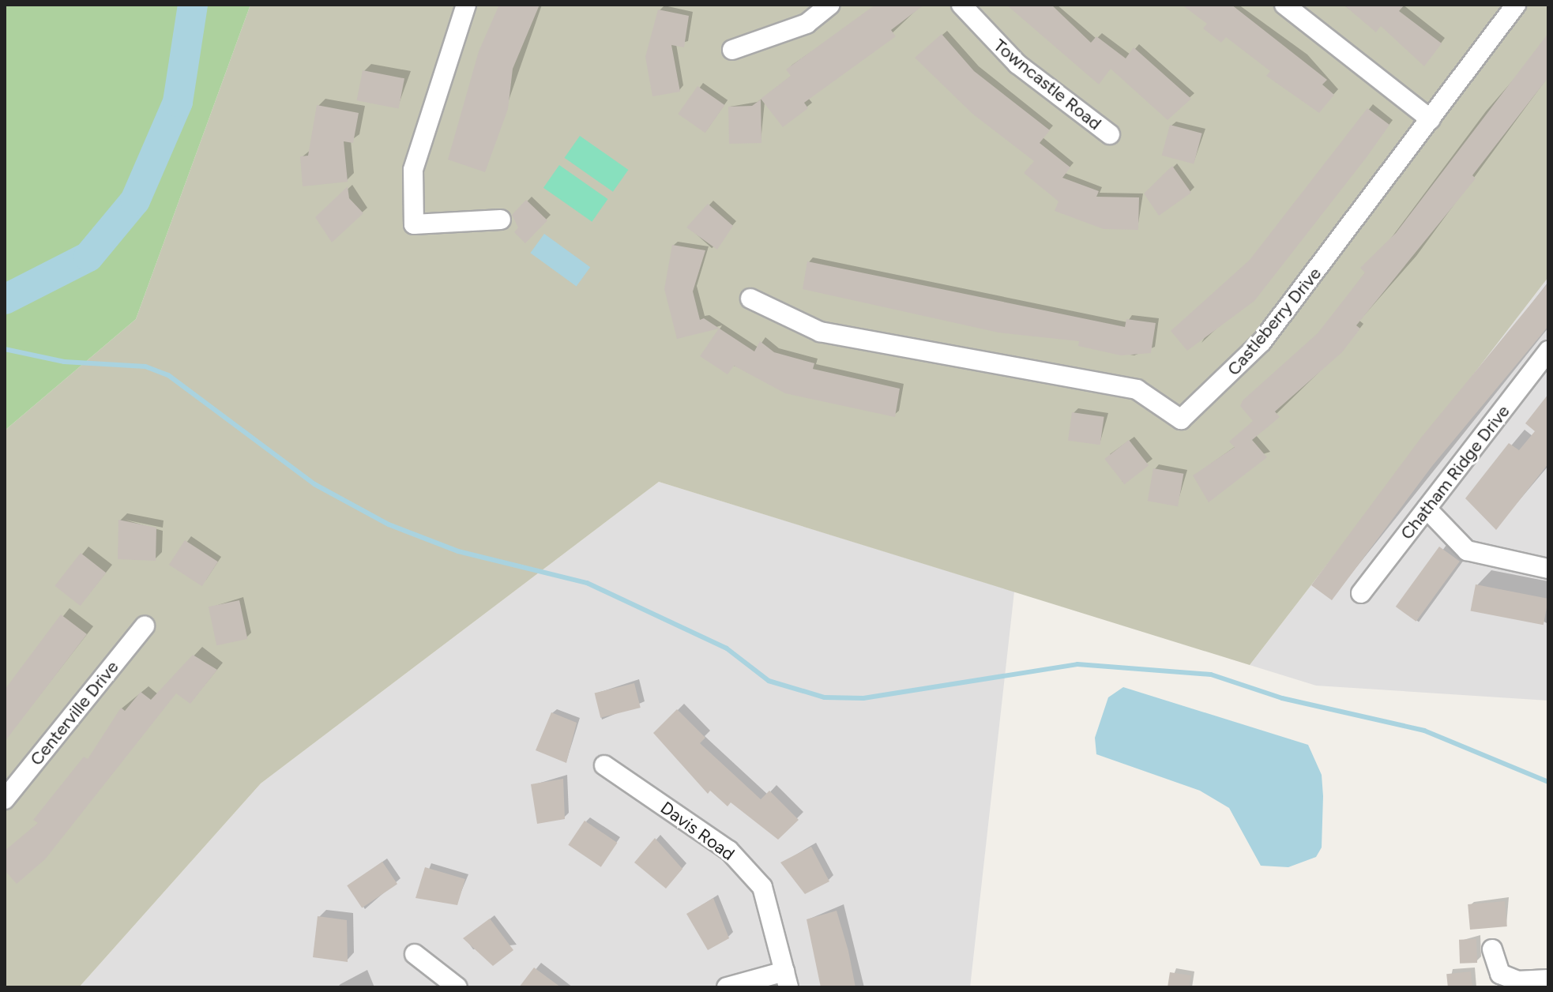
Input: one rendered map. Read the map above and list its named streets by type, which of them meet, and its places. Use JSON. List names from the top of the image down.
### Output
{
  "streets": {
    "street": [
      "Towncastle Road",
      "Castleberry Drive",
      "Chatham Ridge Drive",
      "Centerville Drive",
      "Davis Road"
    ]
  }
}
